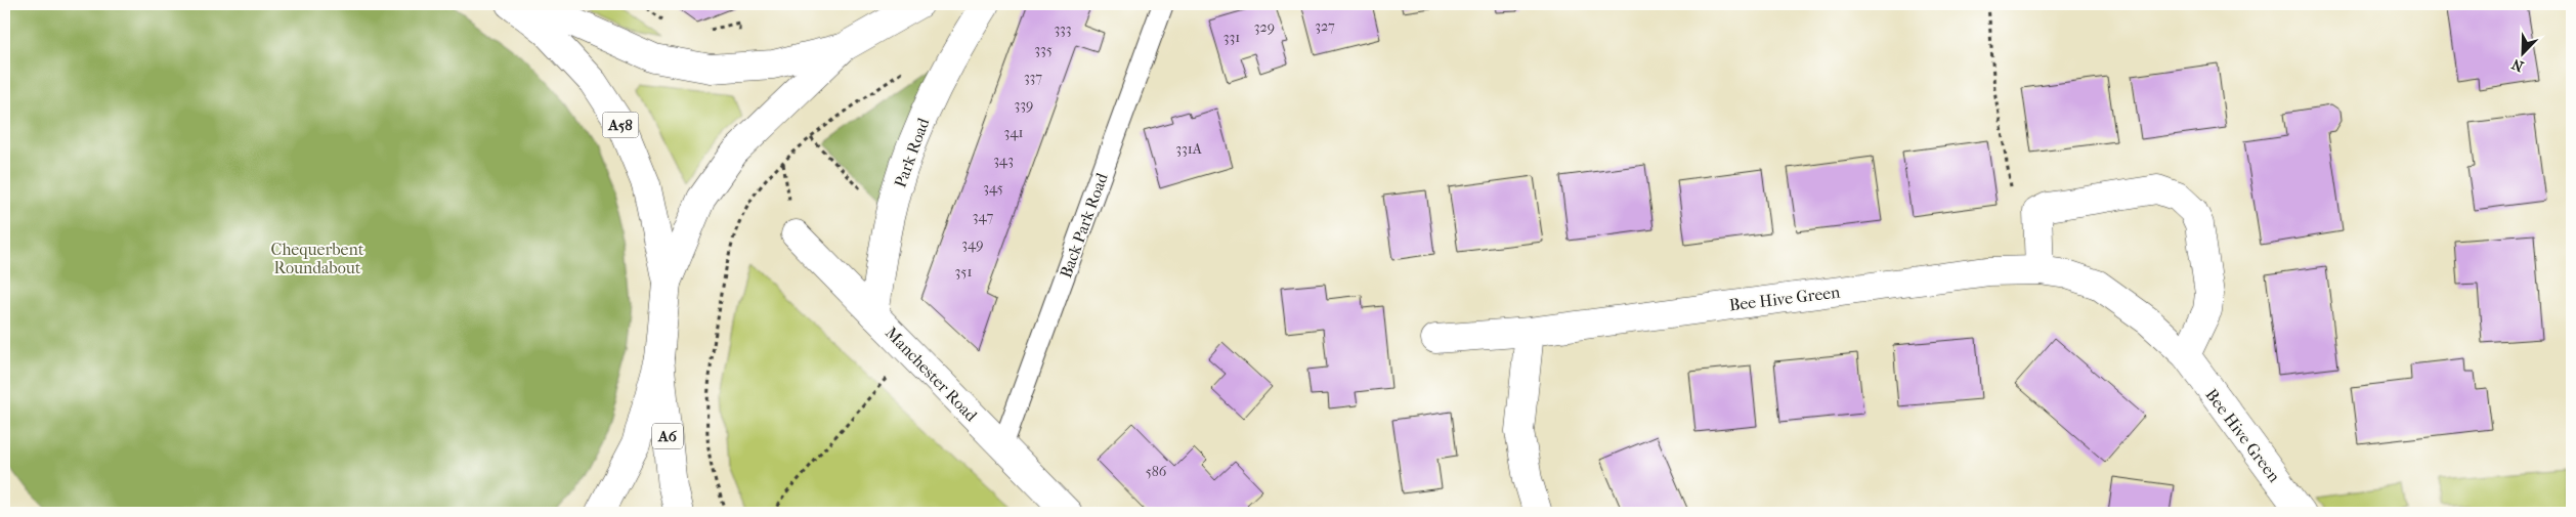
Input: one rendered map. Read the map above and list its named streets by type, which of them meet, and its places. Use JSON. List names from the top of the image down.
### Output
{
  "streets": {
    "main road": [
      "A58",
      "Park Road",
      "Bee Hive Green",
      "Manchester Road",
      "A6"
    ],
    "lane": ["Back Park Road"]
  },
  "crossings": [
    ["A58", "A6"],
    ["Park Road", "Manchester Road"],
    ["Back Park Road", "Manchester Road"]
  ],
  "parks": ["Chequerbent Roundabout"],
  "house_numbers": [
    "327",
    "329",
    "333",
    "331",
    "335",
    "337",
    "339",
    "341",
    "331A",
    "343",
    "345",
    "347",
    "349",
    "351",
    "586"
  ],
  "north": "bottom left"
}
